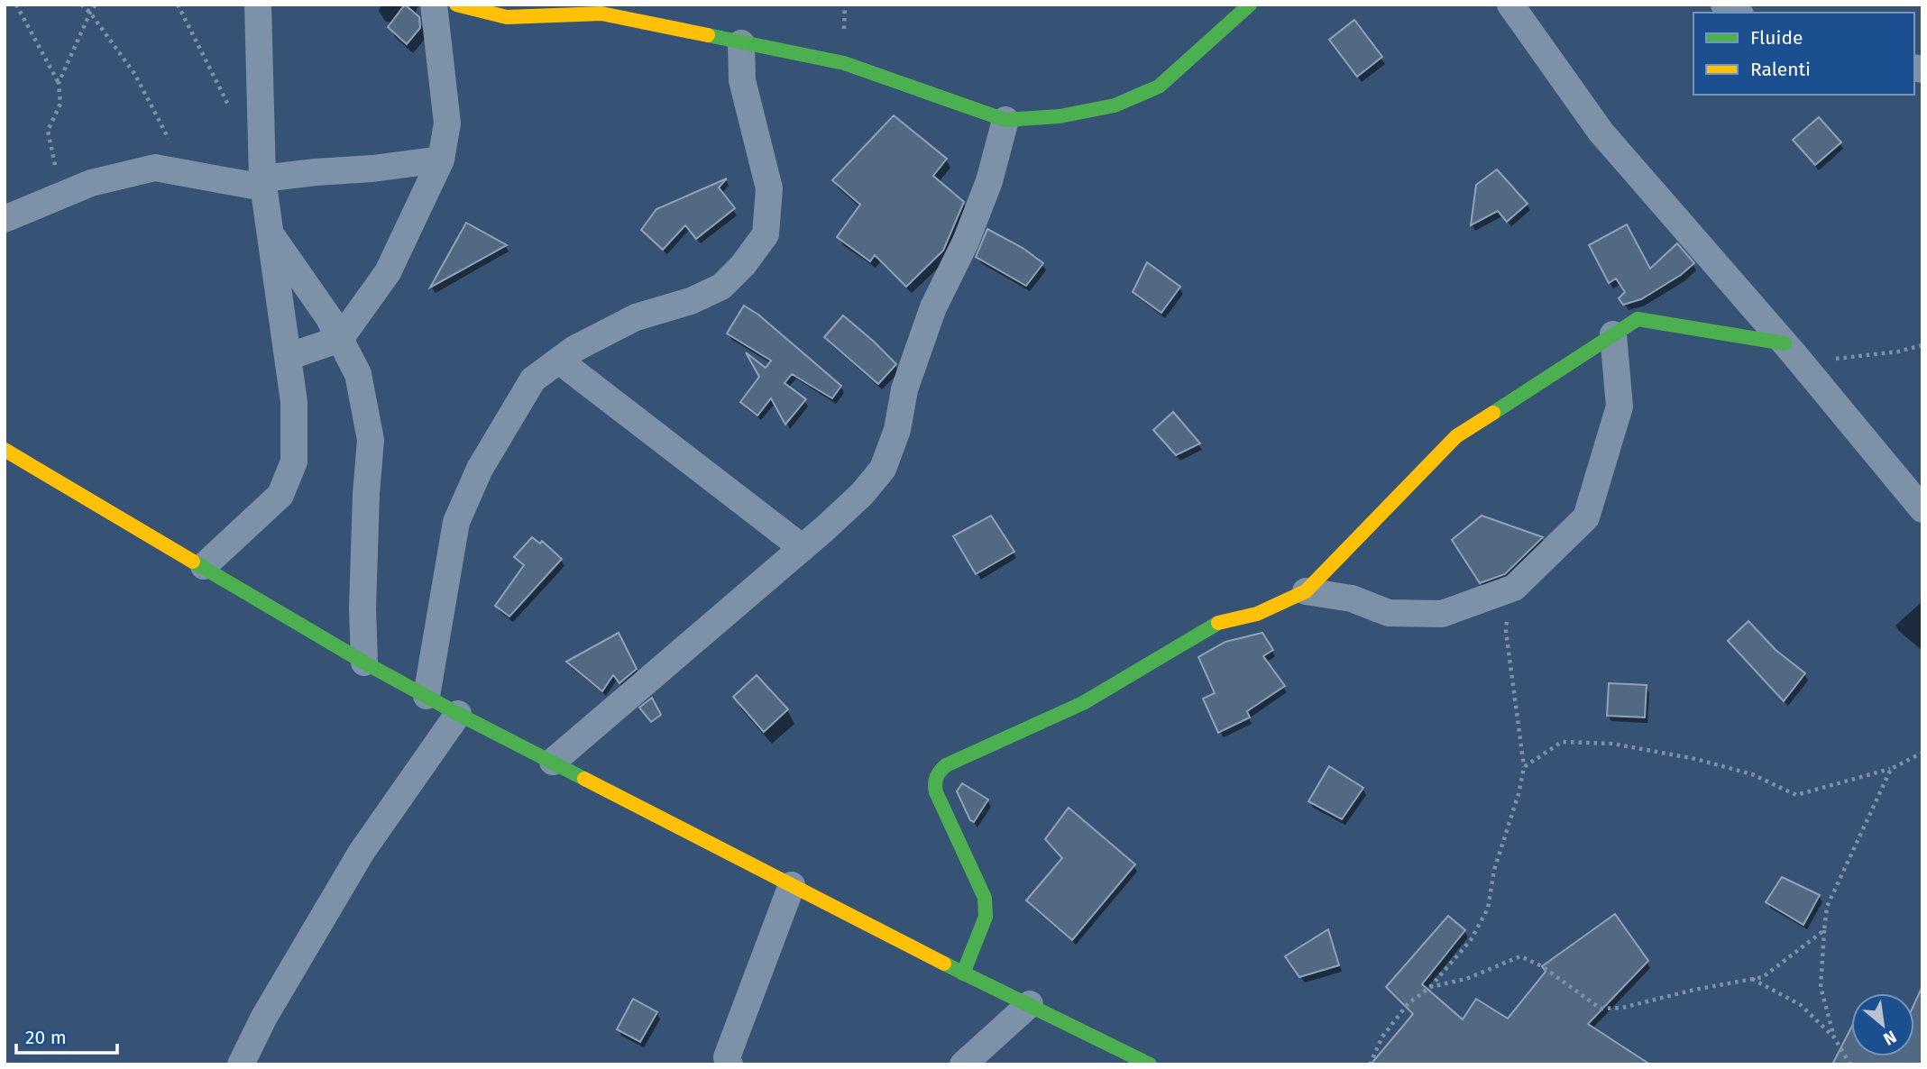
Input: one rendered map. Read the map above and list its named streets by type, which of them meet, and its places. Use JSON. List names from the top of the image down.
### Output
{
  "legend": ["Fluide", "Ralenti"],
  "scale_bar": "20 m",
  "north": "bottom right"
}
